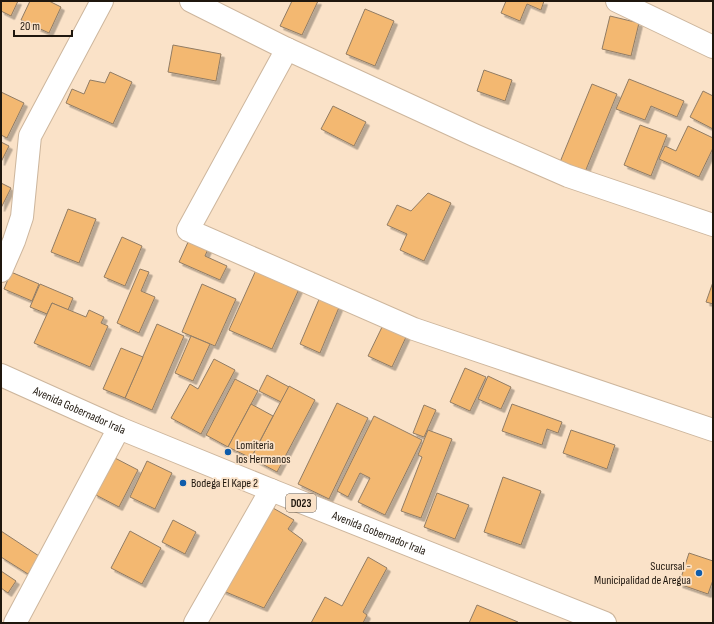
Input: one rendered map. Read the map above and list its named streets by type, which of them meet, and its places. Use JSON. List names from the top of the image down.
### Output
{
  "streets": {
    "street": ["Avenida Gobernador Irala", "D023"]
  },
  "places": ["Lomiteria los Hermanos", "Bodega El Kape 2", "Sucursal - Municipalidad de Aregua"],
  "scale_bar": "20 m"
}
